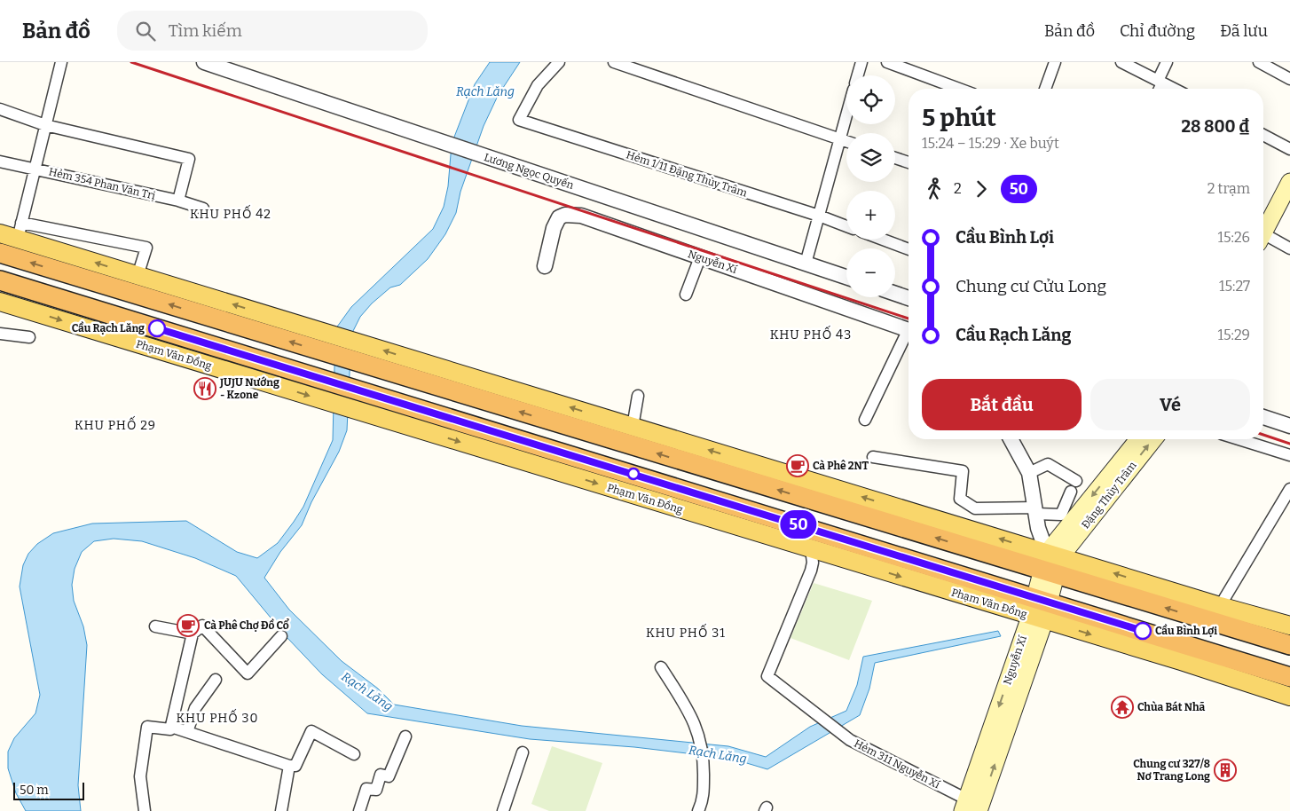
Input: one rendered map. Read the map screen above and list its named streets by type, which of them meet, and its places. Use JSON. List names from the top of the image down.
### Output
{
  "streets": {
    "highway": ["Phạm Văn Đồng"],
    "main road": ["Nguyễn Xí", "Đặng Thùy Trâm"],
    "street": [
      "Lương Ngọc Quyến",
      "Hẻm 1/11 Đặng Thùy Trâm",
      "Hẻm 354 Phan Văn Trị",
      "Hẻm 311 Nguyễn Xí"
    ]
  },
  "crossings": [
    ["Nguyễn Xí", "Phạm Văn Đồng"],
    ["Nguyễn Xí", "Đặng Thùy Trâm"],
    ["Nguyễn Xí", "Hẻm 311 Nguyễn Xí"],
    ["Phạm Văn Đồng", "Hẻm 311 Nguyễn Xí"]
  ],
  "districts": [
    "KHU PHỐ 42",
    "KHU PHỐ 43",
    "KHU PHỐ 29",
    "KHU PHỐ 31",
    "KHU PHỐ 30"
  ],
  "water": ["Rạch Lăng"],
  "places": {
    "other": ["Cầu Rạch Lăng", "Cầu Bình Lợi"],
    "restaurant": ["JUJU Nướng - Kzone"],
    "cafe": ["Cà Phê 2NT", "Cà Phê Chợ Đồ Cổ"],
    "temple": ["Chùa Bát Nhã"],
    "building": ["Chung cư 327/8 Nơ Trang Long"]
  },
  "lines": ["bus line 50"],
  "scale_bar": "50 m",
  "page": {
    "header": "Bản đồ",
    "search": "Tìm kiếm",
    "nav": ["Bản đồ", "Chỉ đường", "Đã lưu"],
    "on_map": "50",
    "map_buttons": ["+", "−"],
    "heading": ["5 phút", "15:24 – 15:29 · Xe buýt", "28 800 ₫"],
    "legs": ["2", "50", "2 trạm"],
    "list": [
      {
        "name": "Cầu Bình Lợi",
        "value": "15:26"
      },
      {
        "name": "Chung cư Cửu Long",
        "value": "15:27"
      },
      {
        "name": "Cầu Rạch Lăng",
        "value": "15:29"
      }
    ],
    "buttons": ["Bắt đầu", "Vé"],
    "scale": "50 m"
  }
}
